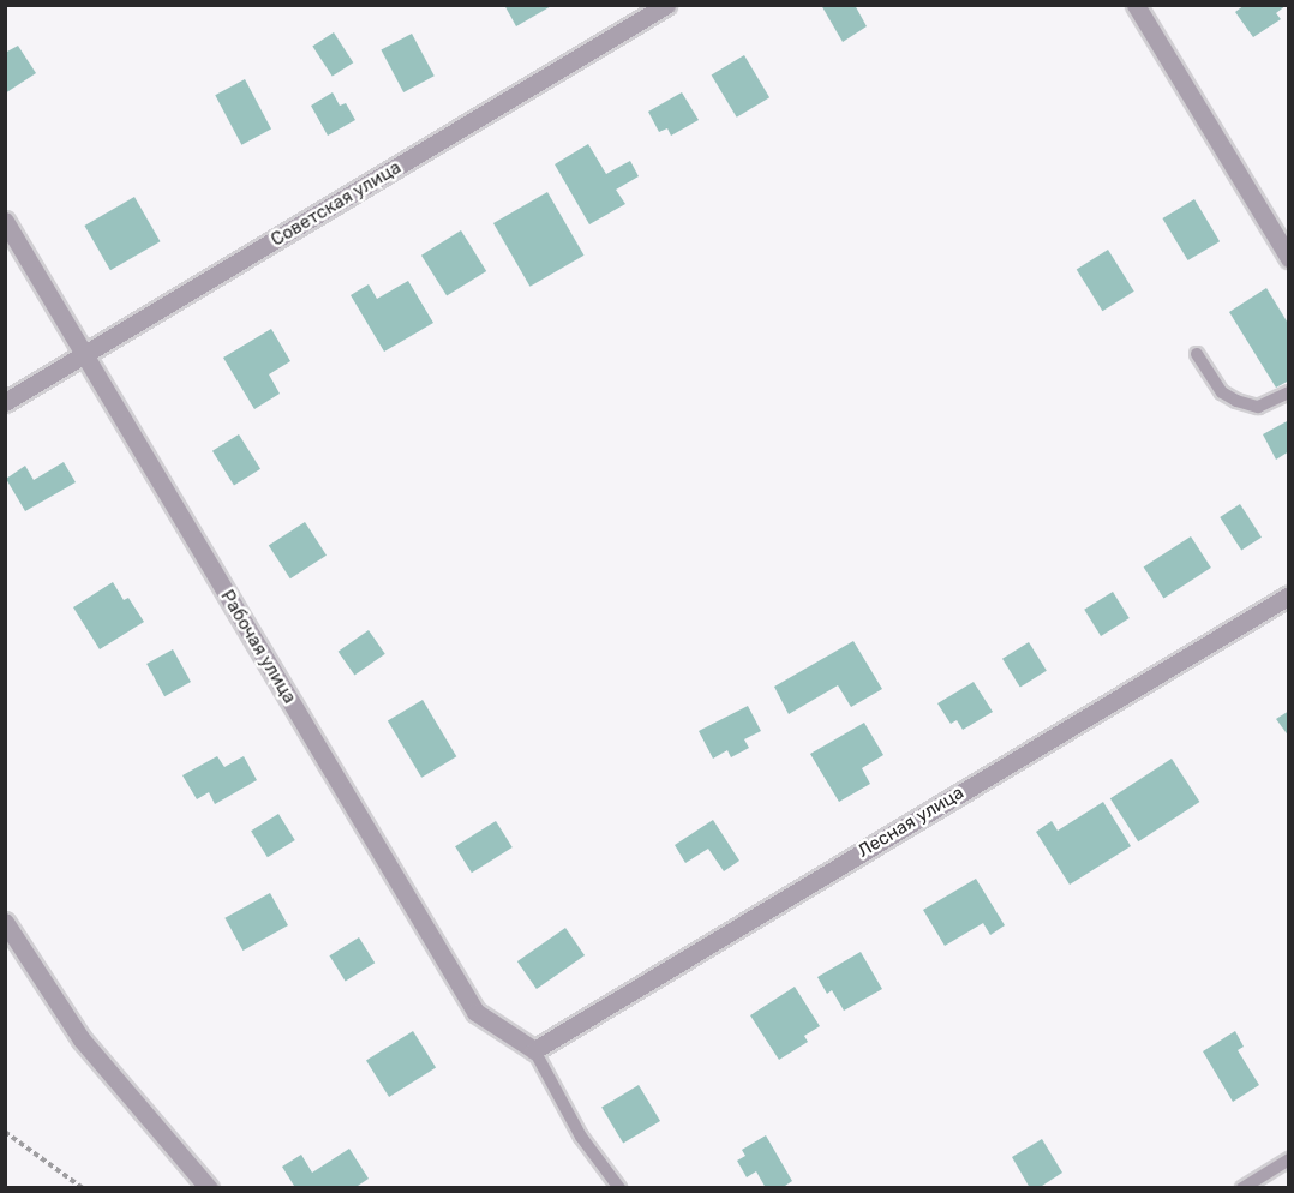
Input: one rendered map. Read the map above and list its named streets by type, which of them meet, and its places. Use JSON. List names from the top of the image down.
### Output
{
  "streets": {
    "street": ["Советская улица", "Рабочая улица", "Лесная улица"]
  },
  "crossings": [
    ["Советская улица", "Рабочая улица"],
    ["Рабочая улица", "Лесная улица"]
  ]
}
